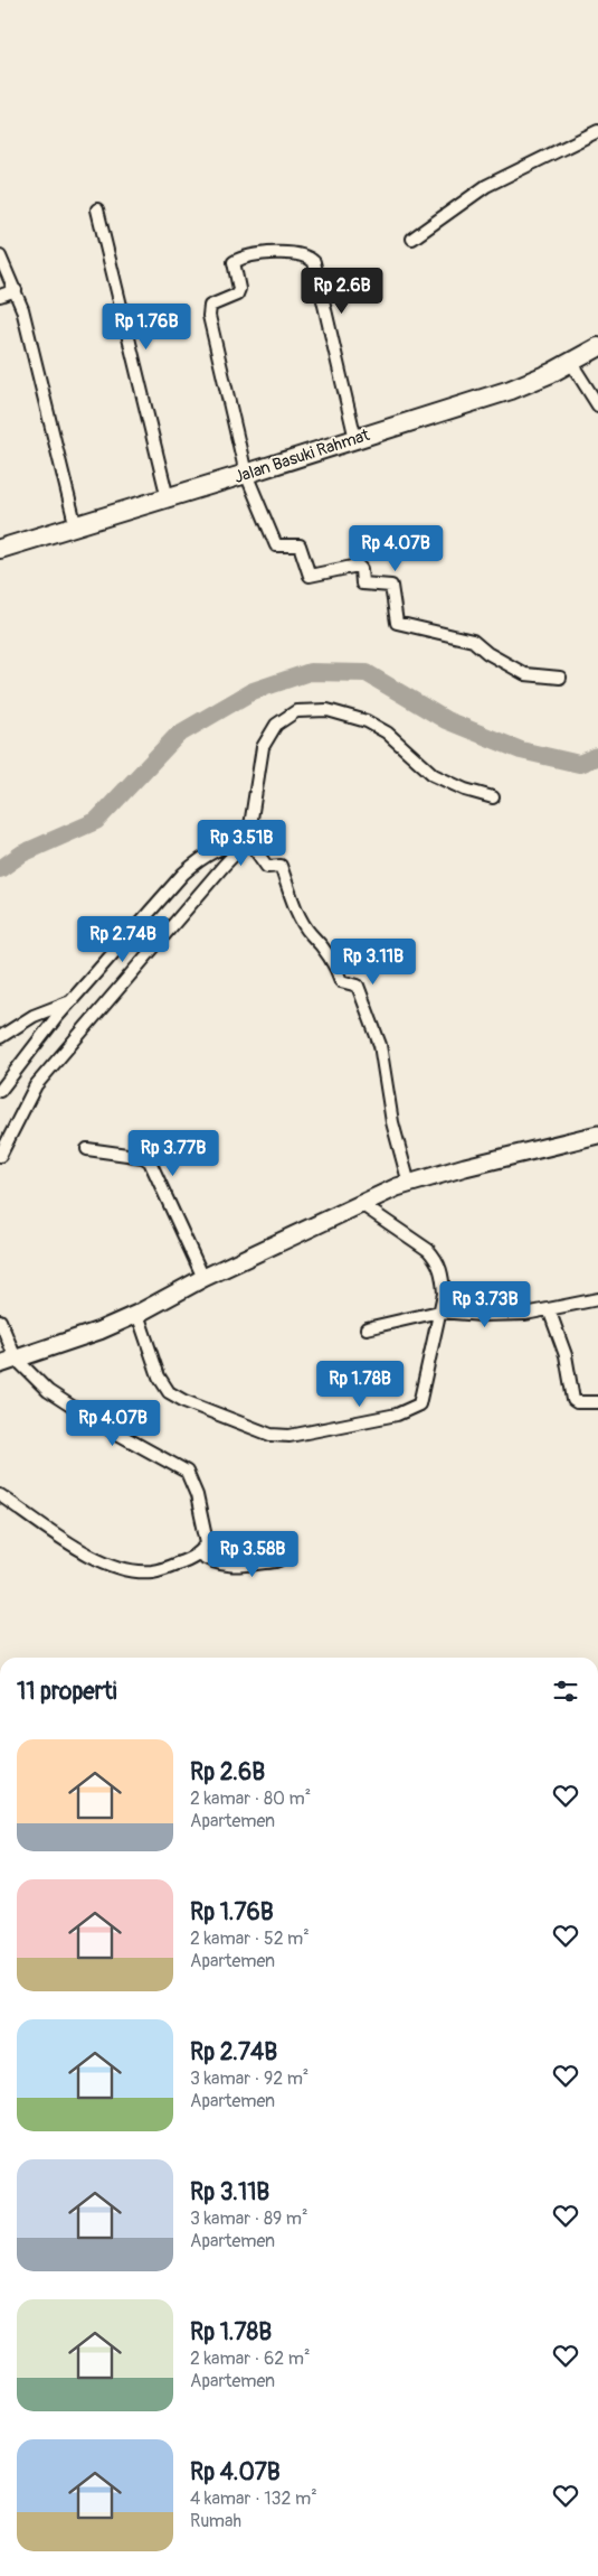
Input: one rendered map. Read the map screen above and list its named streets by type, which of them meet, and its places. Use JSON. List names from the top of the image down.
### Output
{
  "streets": {
    "main road": ["Jalan Basuki Rahmat"]
  },
  "page": {
    "price": [
      "Rp 2.6B",
      "Rp 1.76B",
      "Rp 4.07B",
      "Rp 3.51B",
      "Rp 2.74B",
      "Rp 3.11B",
      "Rp 3.77B",
      "Rp 3.73B",
      "Rp 1.78B",
      "Rp 4.07B",
      "Rp 3.58B"
    ],
    "heading": "11 properti",
    "list": [
      {
        "name": "Rp 2.6B",
        "note": "2 kamar · 80 m² · Apartemen"
      },
      {
        "name": "Rp 1.76B",
        "note": "2 kamar · 52 m² · Apartemen"
      },
      {
        "name": "Rp 2.74B",
        "note": "3 kamar · 92 m² · Apartemen"
      },
      {
        "name": "Rp 3.11B",
        "note": "3 kamar · 89 m² · Apartemen"
      },
      {
        "name": "Rp 1.78B",
        "note": "2 kamar · 62 m² · Apartemen"
      },
      {
        "name": "Rp 4.07B",
        "note": "4 kamar · 132 m² · Rumah"
      }
    ]
  }
}
